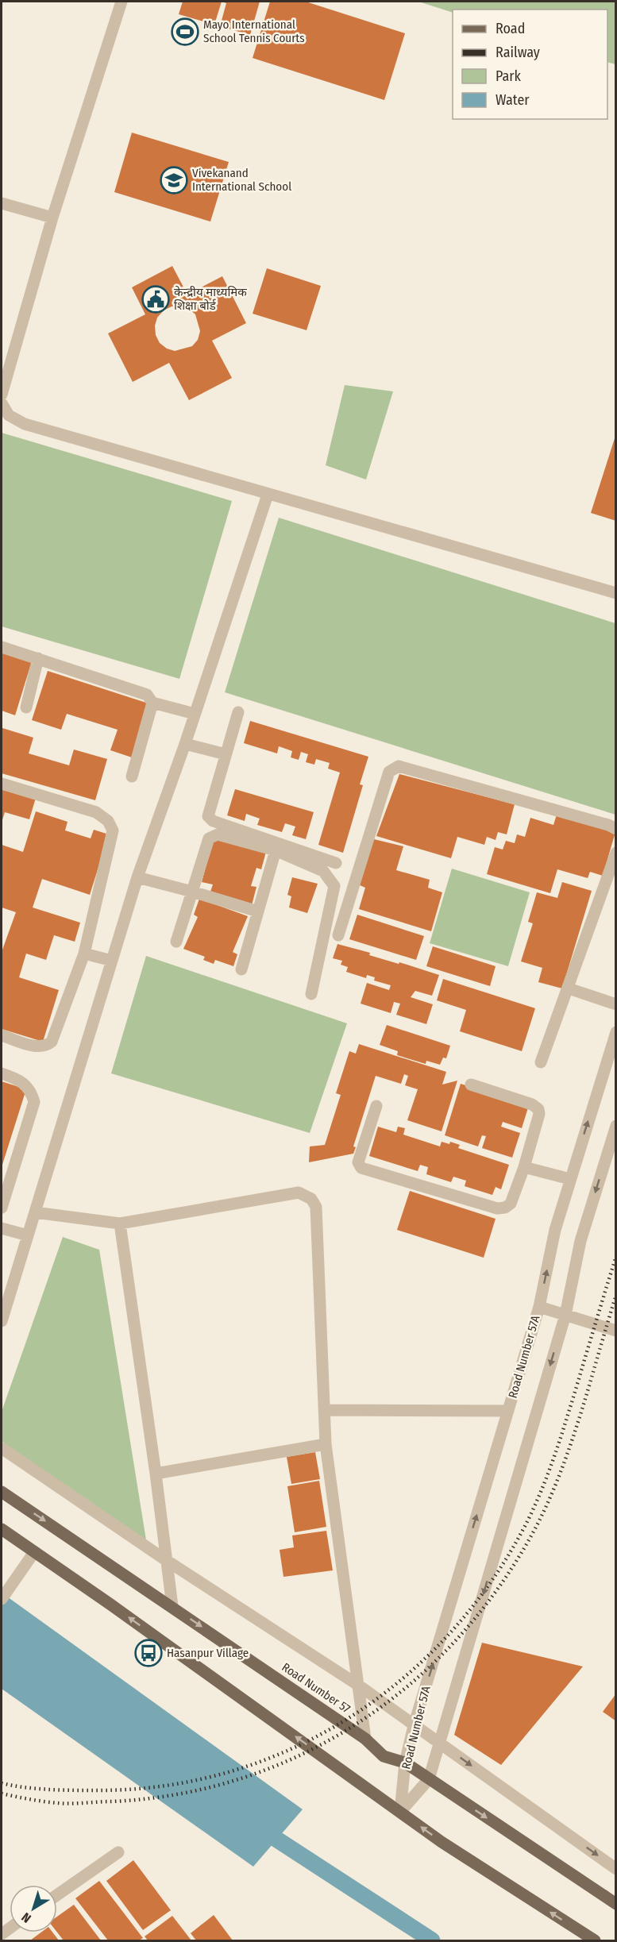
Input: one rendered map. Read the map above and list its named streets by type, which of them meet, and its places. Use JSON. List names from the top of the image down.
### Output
{
  "streets": {
    "main road": ["Road Number 57"],
    "street": ["Road Number 57A"]
  },
  "crossings": [
    ["Road Number 57A", "Road Number 57"]
  ],
  "places": {
    "sports": ["Mayo International School Tennis Courts"],
    "school or university": ["Vivekanand International School"],
    "public building": ["केन्द्रीय माध्यमिक शिक्षा बोर्ड"],
    "bus stop": ["Hasanpur Village"]
  },
  "legend": [
    "Road",
    "Railway",
    "Park",
    "Water"
  ],
  "north": "bottom left"
}
